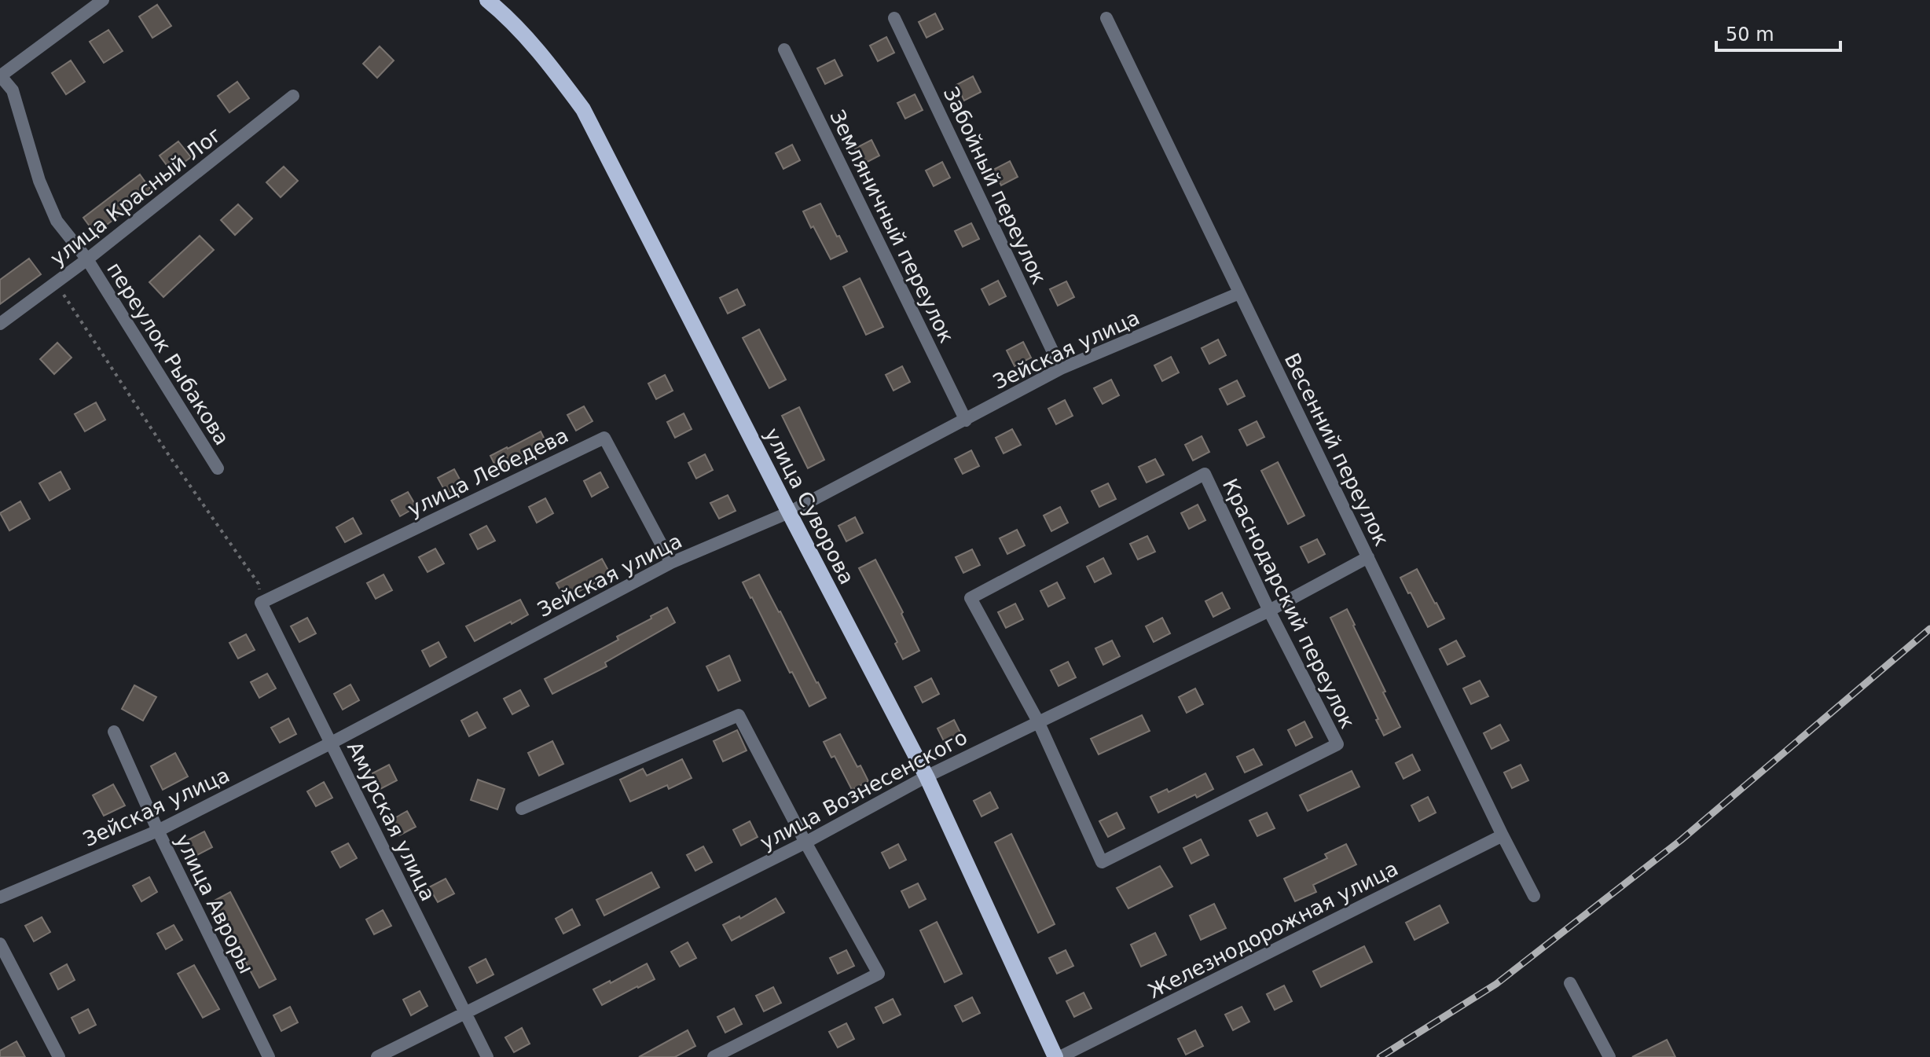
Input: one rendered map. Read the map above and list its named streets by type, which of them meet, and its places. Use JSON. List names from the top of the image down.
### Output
{
  "streets": {
    "main road": ["улица Суворова"],
    "street": [
      "Забойный переулок",
      "улица Красный Лог",
      "Земляничный переулок",
      "Зейская улица",
      "переулок Рыбакова",
      "Весенний переулок",
      "улица Лебедева",
      "Краснодарский переулок",
      "улица Вознесенского",
      "Амурская улица",
      "улица Авроры",
      "Железнодорожная улица"
    ]
  },
  "crossings": [
    ["Забойный переулок", "Зейская улица"],
    ["улица Красный Лог", "переулок Рыбакова"],
    ["Земляничный переулок", "Зейская улица"],
    ["Зейская улица", "Весенний переулок"],
    ["Зейская улица", "улица Лебедева"],
    ["Зейская улица", "улица Суворова"],
    ["Зейская улица", "Амурская улица"],
    ["Зейская улица", "улица Авроры"],
    ["Весенний переулок", "улица Вознесенского"],
    ["Весенний переулок", "Железнодорожная улица"],
    ["улица Лебедева", "Амурская улица"],
    ["улица Суворова", "улица Вознесенского"],
    ["Краснодарский переулок", "улица Вознесенского"],
    ["улица Вознесенского", "Амурская улица"]
  ],
  "scale_bar": "50 m"
}
